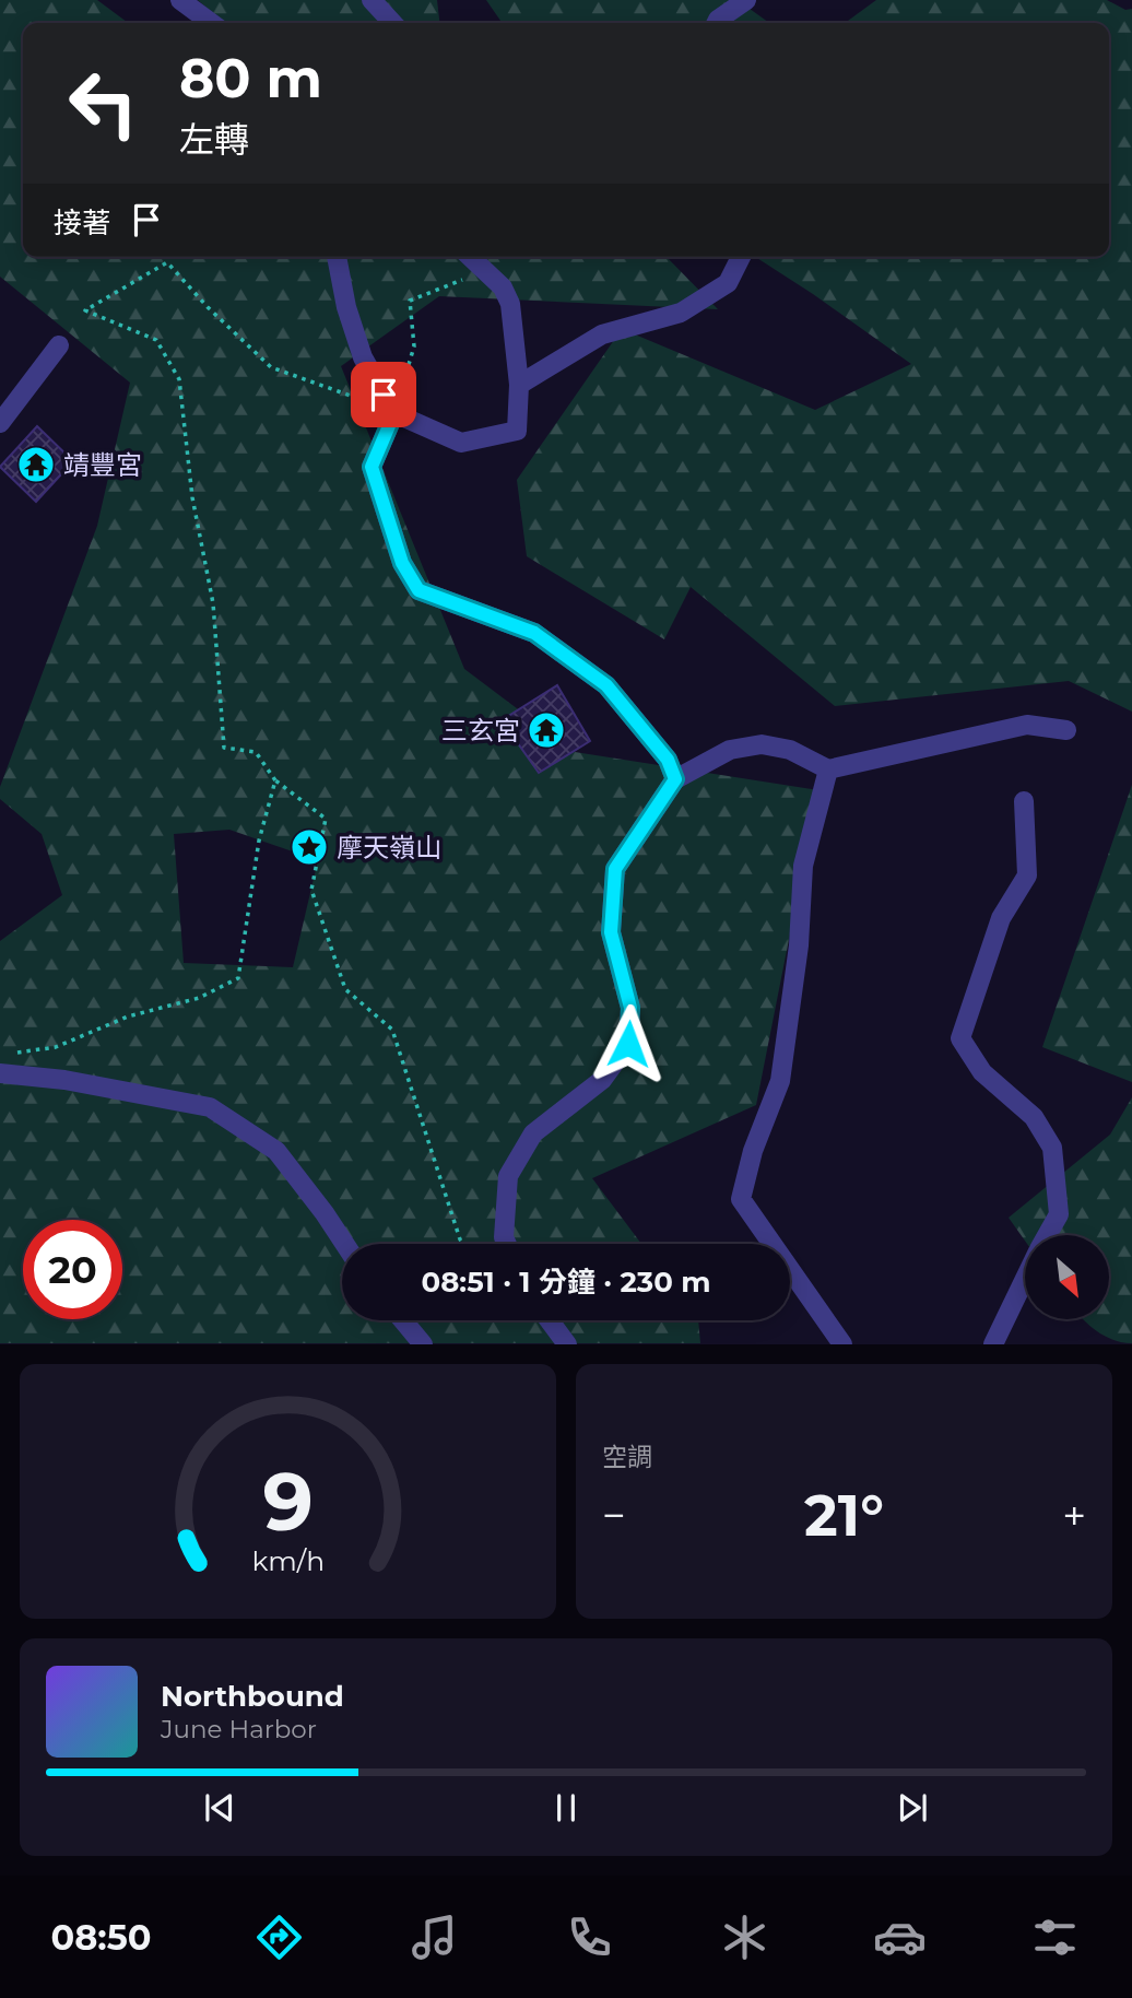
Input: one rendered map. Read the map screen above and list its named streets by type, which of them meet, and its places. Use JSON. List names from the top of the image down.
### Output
{
  "places": {
    "temple": ["靖豐宮", "三玄宮"],
    "place": ["摩天嶺山"]
  },
  "north": "bottom right",
  "page": {
    "turn": ["80 m", "左轉"],
    "then": "接著",
    "limit": "20",
    "trip": "08:51 · 1 分鐘 · 230 m",
    "tile": "空調",
    "heat": ["−", "21°", "+"],
    "song": ["Northbound", "June Harbor"],
    "tabs": "08:50",
    "gauge": ["9", "km/h"]
  }
}
